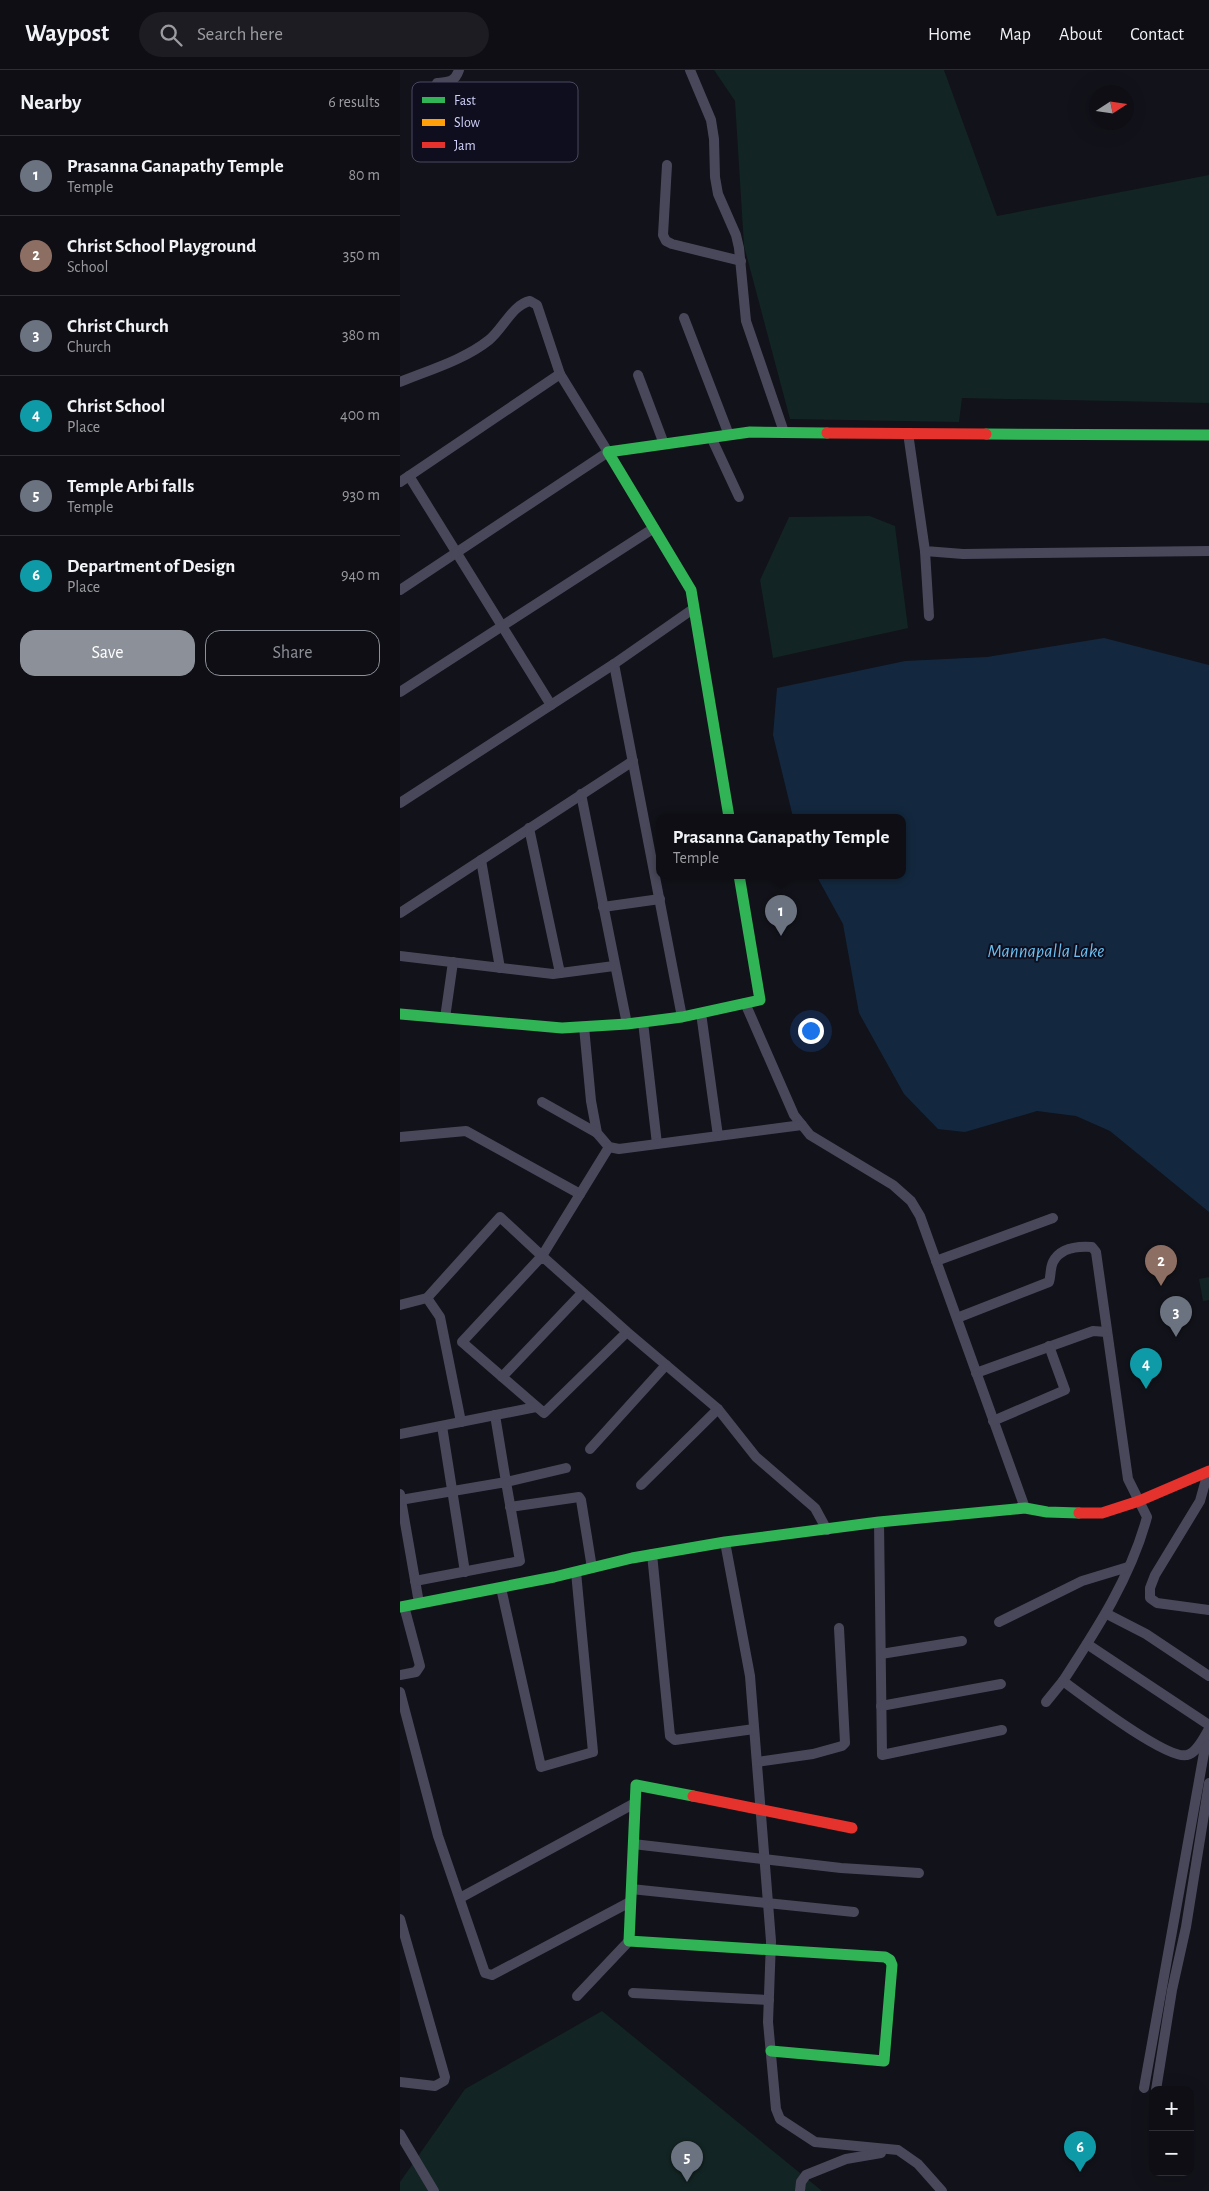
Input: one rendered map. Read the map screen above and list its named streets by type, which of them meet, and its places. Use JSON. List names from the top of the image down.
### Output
{
  "water": ["Mannapalla Lake"],
  "legend": ["Fast", "Slow", "Jam"],
  "north": "right",
  "page": {
    "header": "Waypost",
    "search": "Search here",
    "nav": [
      "Home",
      "Map",
      "About",
      "Contact"
    ],
    "heading": ["Nearby", "6 results"],
    "list": [
      {
        "mark": "1",
        "name": "Prasanna Ganapathy Temple",
        "note": "Temple",
        "value": "80 m"
      },
      {
        "mark": "2",
        "name": "Christ School Playground",
        "note": "School",
        "value": "350 m"
      },
      {
        "mark": "3",
        "name": "Christ Church",
        "note": "Church",
        "value": "380 m"
      },
      {
        "mark": "4",
        "name": "Christ School",
        "note": "Place",
        "value": "400 m"
      },
      {
        "mark": "5",
        "name": "Temple Arbi falls",
        "note": "Temple",
        "value": "930 m"
      },
      {
        "mark": "6",
        "name": "Department of Design",
        "note": "Place",
        "value": "940 m"
      }
    ],
    "buttons": ["Save", "Share"],
    "popup": ["Prasanna Ganapathy Temple", "Temple"],
    "pins": [
      "1",
      "2",
      "3",
      "4",
      "6",
      "5"
    ],
    "map_buttons": ["+", "−"]
  }
}
